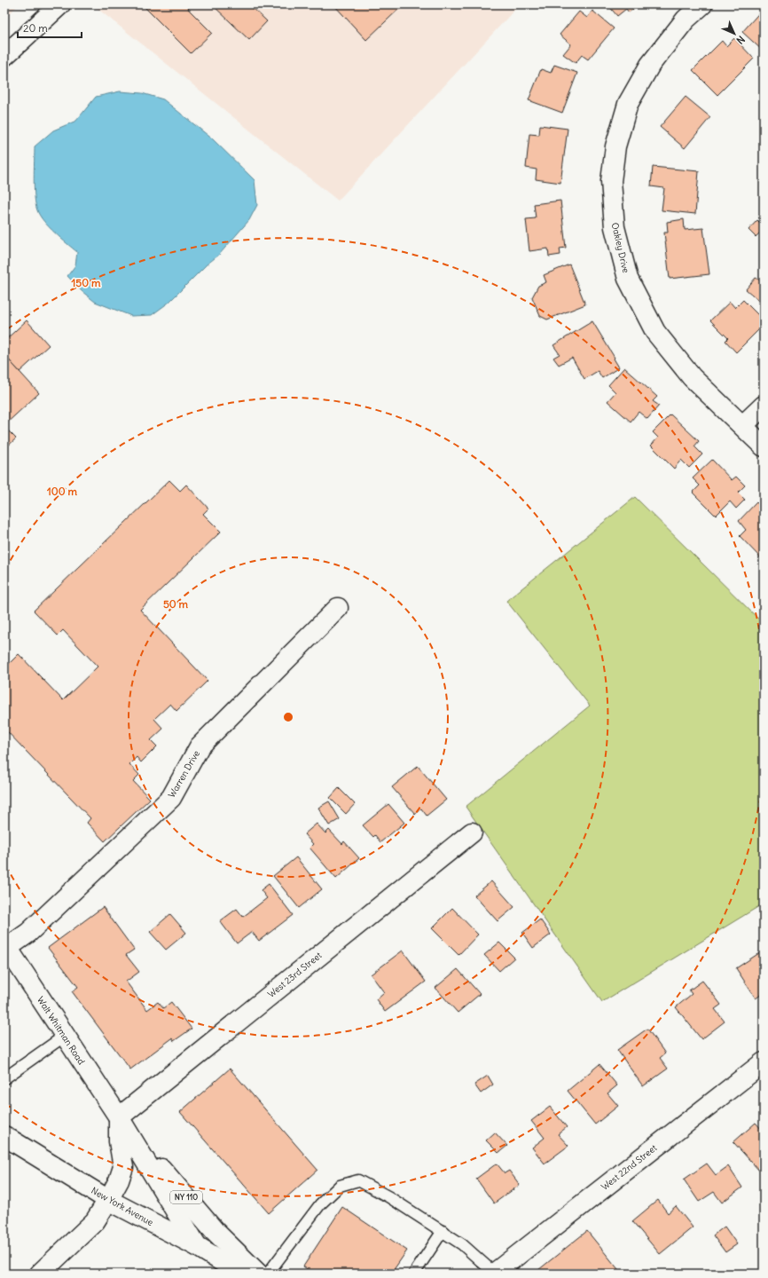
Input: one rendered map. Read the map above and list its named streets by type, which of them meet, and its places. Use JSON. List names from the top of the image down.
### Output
{
  "streets": {
    "street": [
      "Oakley Drive",
      "Warren Drive",
      "West 23rd Street",
      "Walt Whitman Road",
      "West 22nd Street",
      "NY 110",
      "New York Avenue"
    ]
  },
  "crossings": [
    ["Warren Drive", "Walt Whitman Road"],
    ["West 23rd Street", "Walt Whitman Road"],
    ["Walt Whitman Road", "New York Avenue"]
  ],
  "scale_bar": "20 m",
  "north": "bottom right",
  "rings": ["150 m", "100 m", "50 m"]
}
